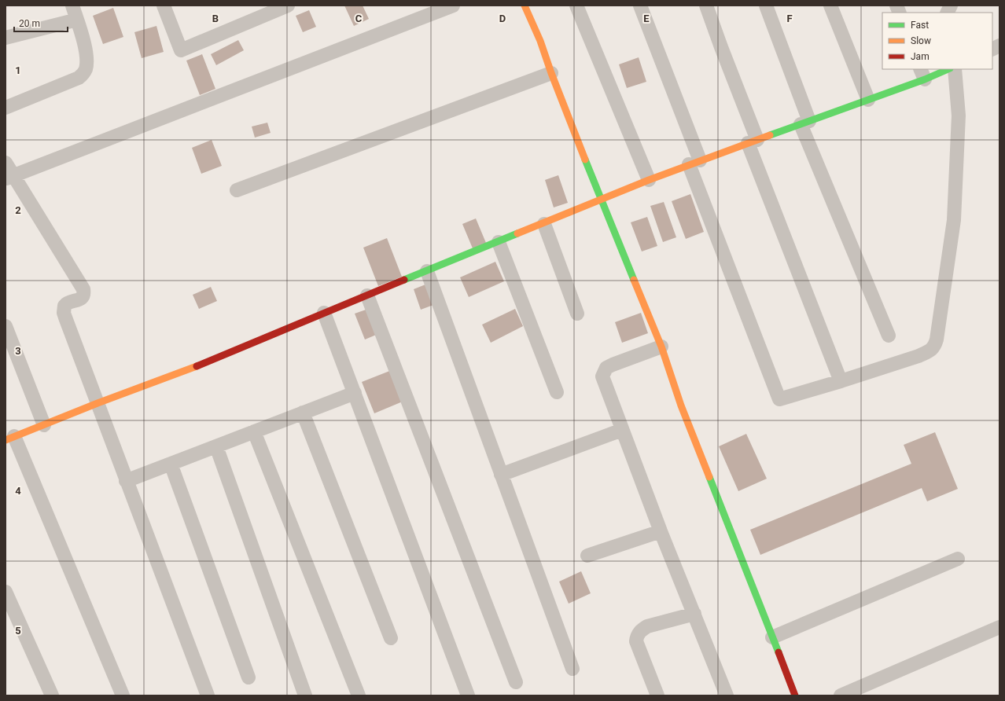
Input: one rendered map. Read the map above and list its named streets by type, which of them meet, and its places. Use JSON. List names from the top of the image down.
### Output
{
  "legend": ["Fast", "Slow", "Jam"],
  "scale_bar": "20 m",
  "grid": {
    "columns": [
      "B",
      "C",
      "D",
      "E",
      "F"
    ],
    "rows": [
      "1",
      "2",
      "3",
      "4",
      "5"
    ]
  }
}
